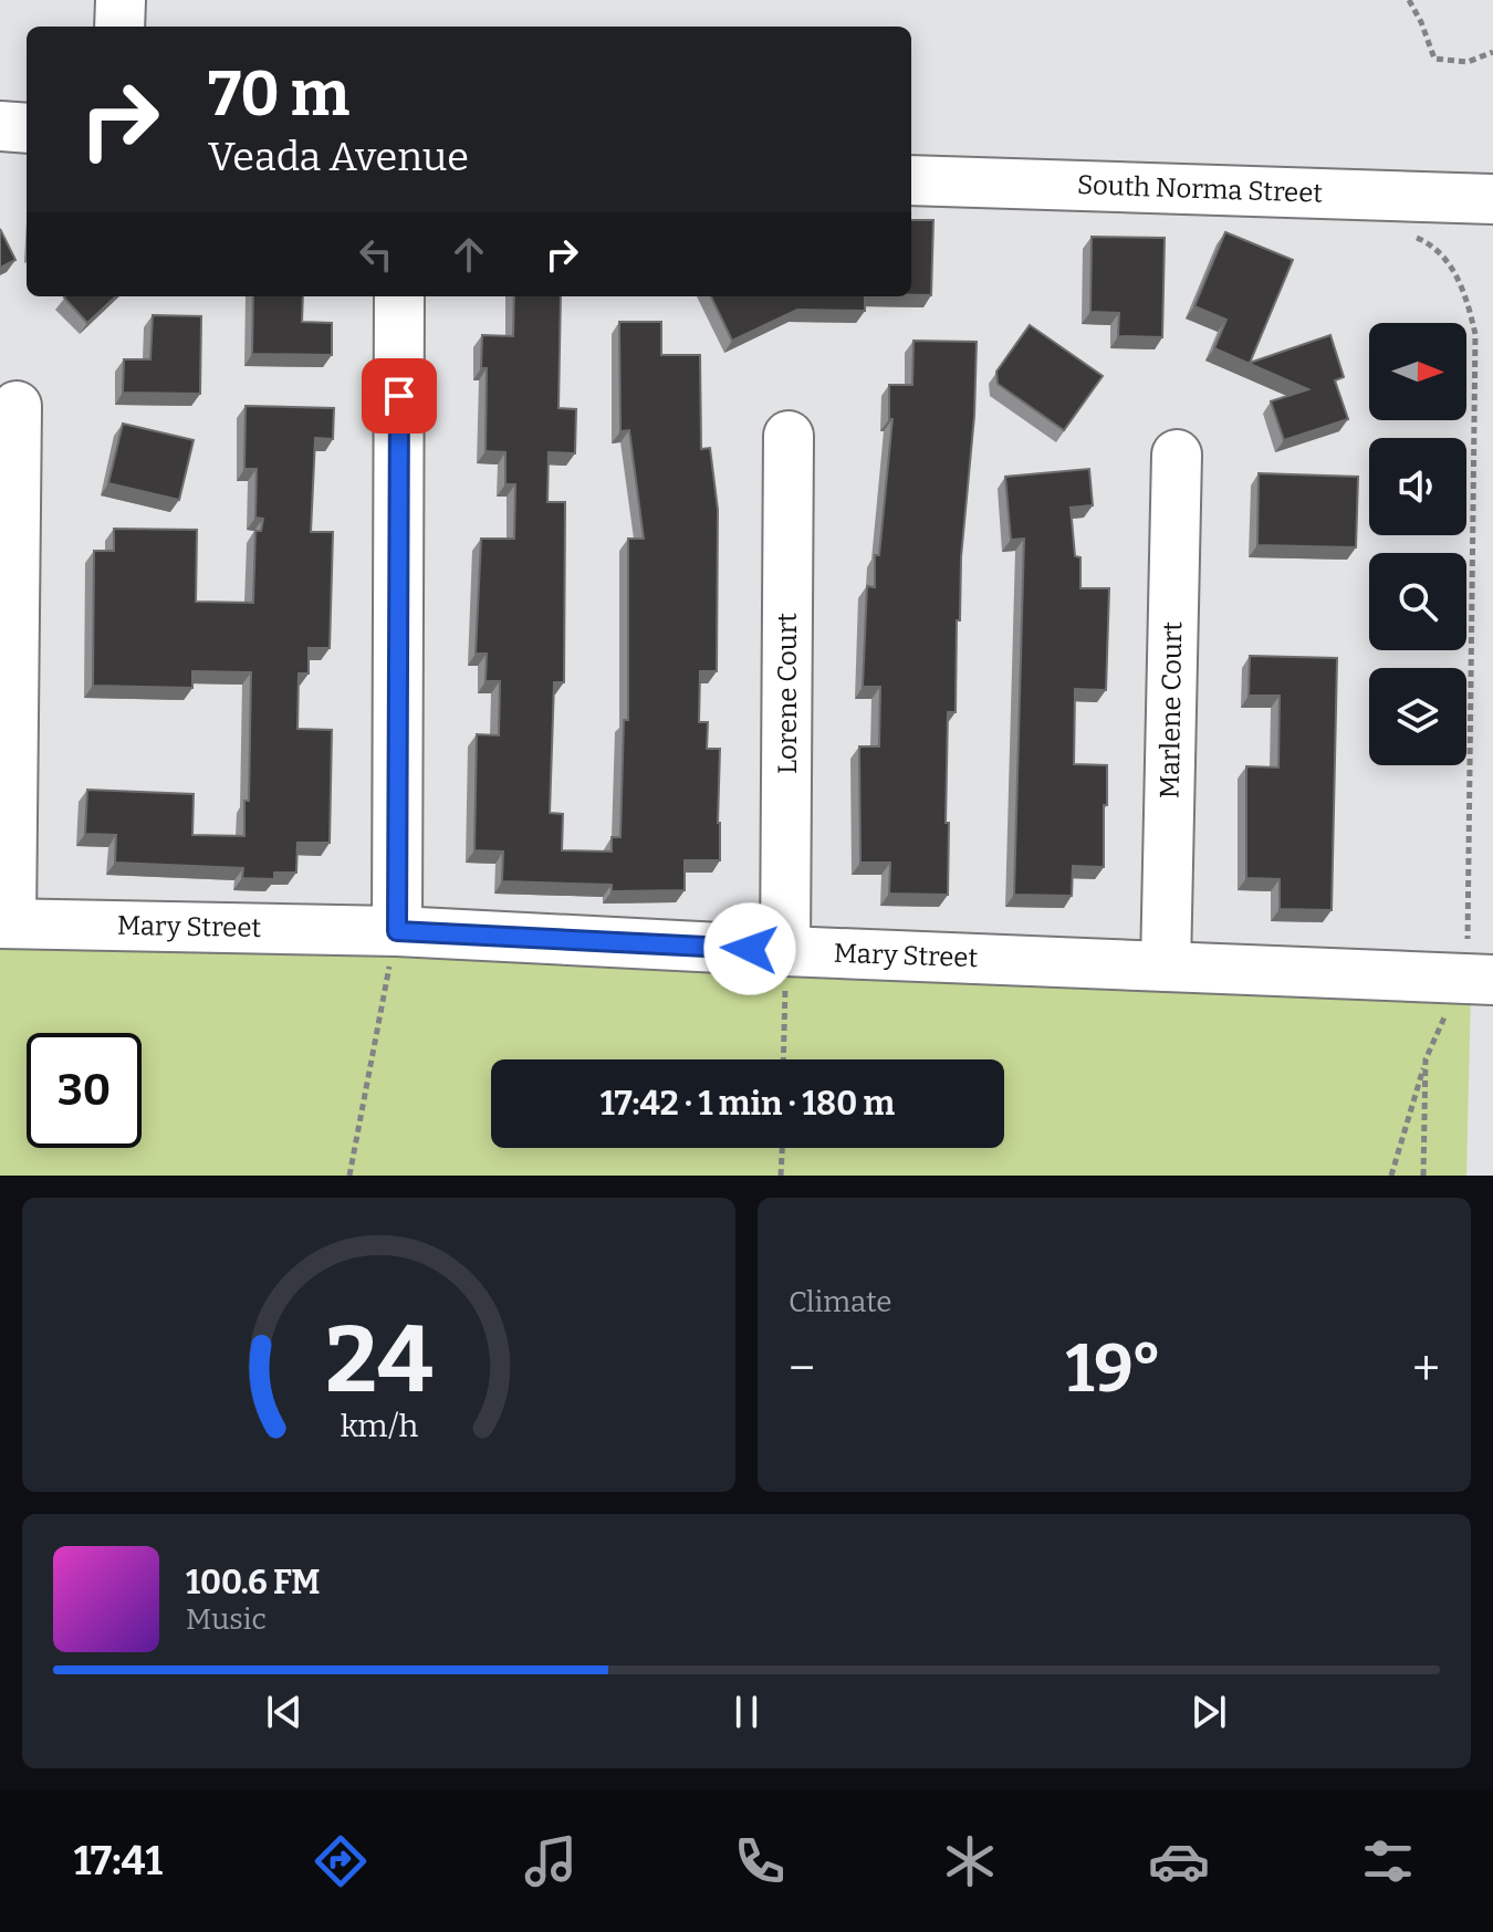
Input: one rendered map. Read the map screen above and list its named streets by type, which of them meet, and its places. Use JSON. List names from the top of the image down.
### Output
{
  "streets": {
    "street": [
      "South Norma Street",
      "Lorene Court",
      "Marlene Court",
      "Mary Street"
    ]
  },
  "crossings": [
    ["Lorene Court", "Mary Street"],
    ["Marlene Court", "Mary Street"]
  ],
  "north": "right",
  "page": {
    "turn": ["70 m", "Veada Avenue"],
    "limit": "30",
    "trip": "17:42 · 1 min · 180 m",
    "tile": "Climate",
    "heat": ["−", "19°", "+"],
    "song": ["100.6 FM", "Music"],
    "tabs": "17:41",
    "gauge": ["24", "km/h"]
  }
}
